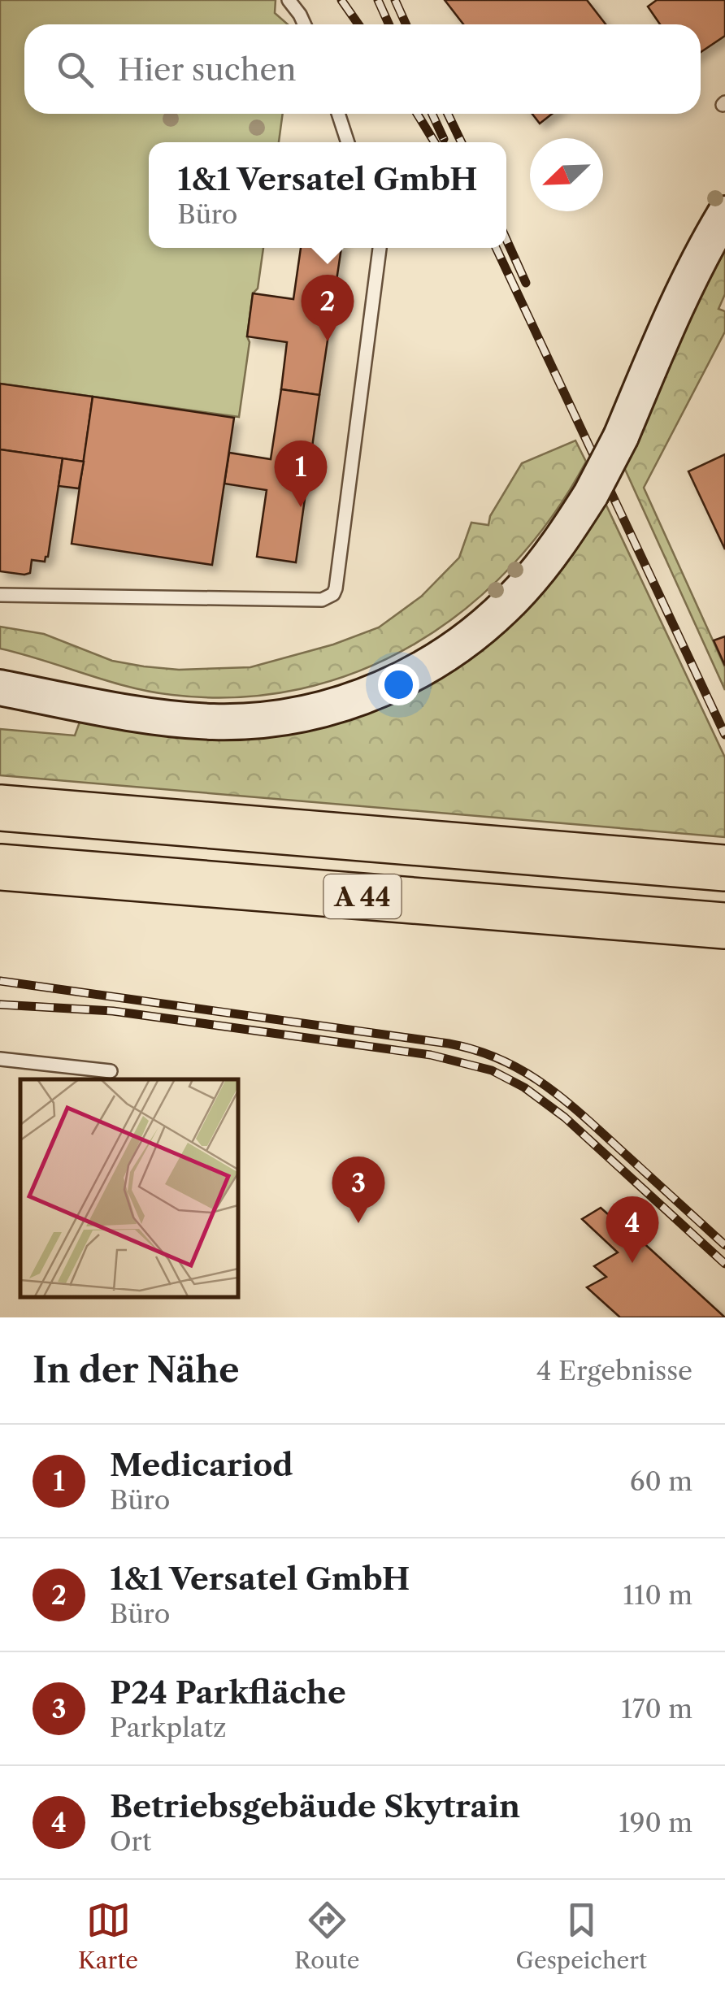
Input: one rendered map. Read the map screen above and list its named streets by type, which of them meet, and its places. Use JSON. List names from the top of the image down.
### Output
{
  "streets": {
    "highway": ["A 44"]
  },
  "north": "bottom left",
  "page": {
    "search": "Hier suchen",
    "popup": ["1&1 Versatel GmbH", "Büro"],
    "pins": [
      "2",
      "1",
      "3",
      "4"
    ],
    "heading": ["In der Nähe", "4 Ergebnisse"],
    "list": [
      {
        "mark": "1",
        "name": "Medicariod",
        "note": "Büro",
        "value": "60 m"
      },
      {
        "mark": "2",
        "name": "1&1 Versatel GmbH",
        "note": "Büro",
        "value": "110 m"
      },
      {
        "mark": "3",
        "name": "P24 Parkfläche",
        "note": "Parkplatz",
        "value": "170 m"
      },
      {
        "mark": "4",
        "name": "Betriebsgebäude Skytrain",
        "note": "Ort",
        "value": "190 m"
      }
    ],
    "nav": ["Karte", "Route", "Gespeichert"]
  }
}
